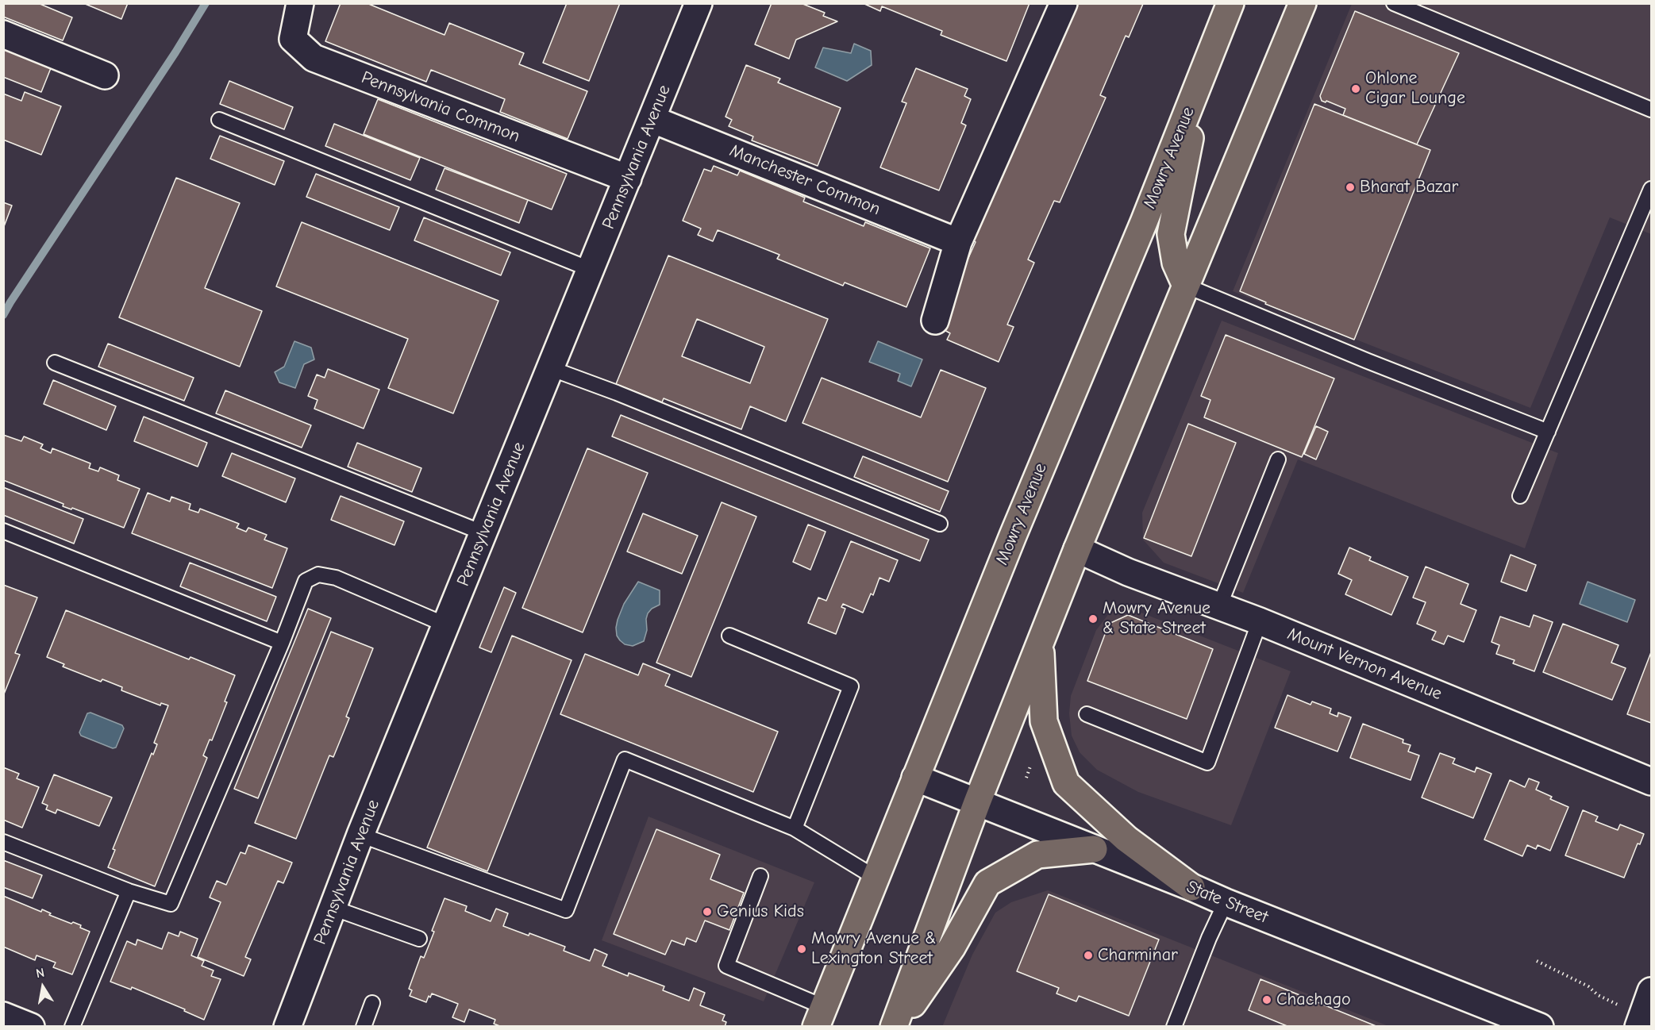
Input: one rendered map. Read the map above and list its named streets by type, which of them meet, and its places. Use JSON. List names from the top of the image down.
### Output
{
  "streets": {
    "main road": ["Mowry Avenue"],
    "street": [
      "Pennsylvania Common",
      "Pennsylvania Avenue",
      "Manchester Common",
      "Mount Vernon Avenue",
      "State Street"
    ]
  },
  "crossings": [
    ["Pennsylvania Common", "Pennsylvania Avenue"],
    ["Pennsylvania Avenue", "Manchester Common"],
    ["Mowry Avenue", "State Street"]
  ],
  "places": [
    "Ohlone Cigar Lounge",
    "Bharat Bazar",
    "Mowry Avenue & State Street",
    "Genius Kids",
    "Mowry Avenue & Lexington Street",
    "Charminar",
    "Chachago"
  ],
  "north": "top"
}
